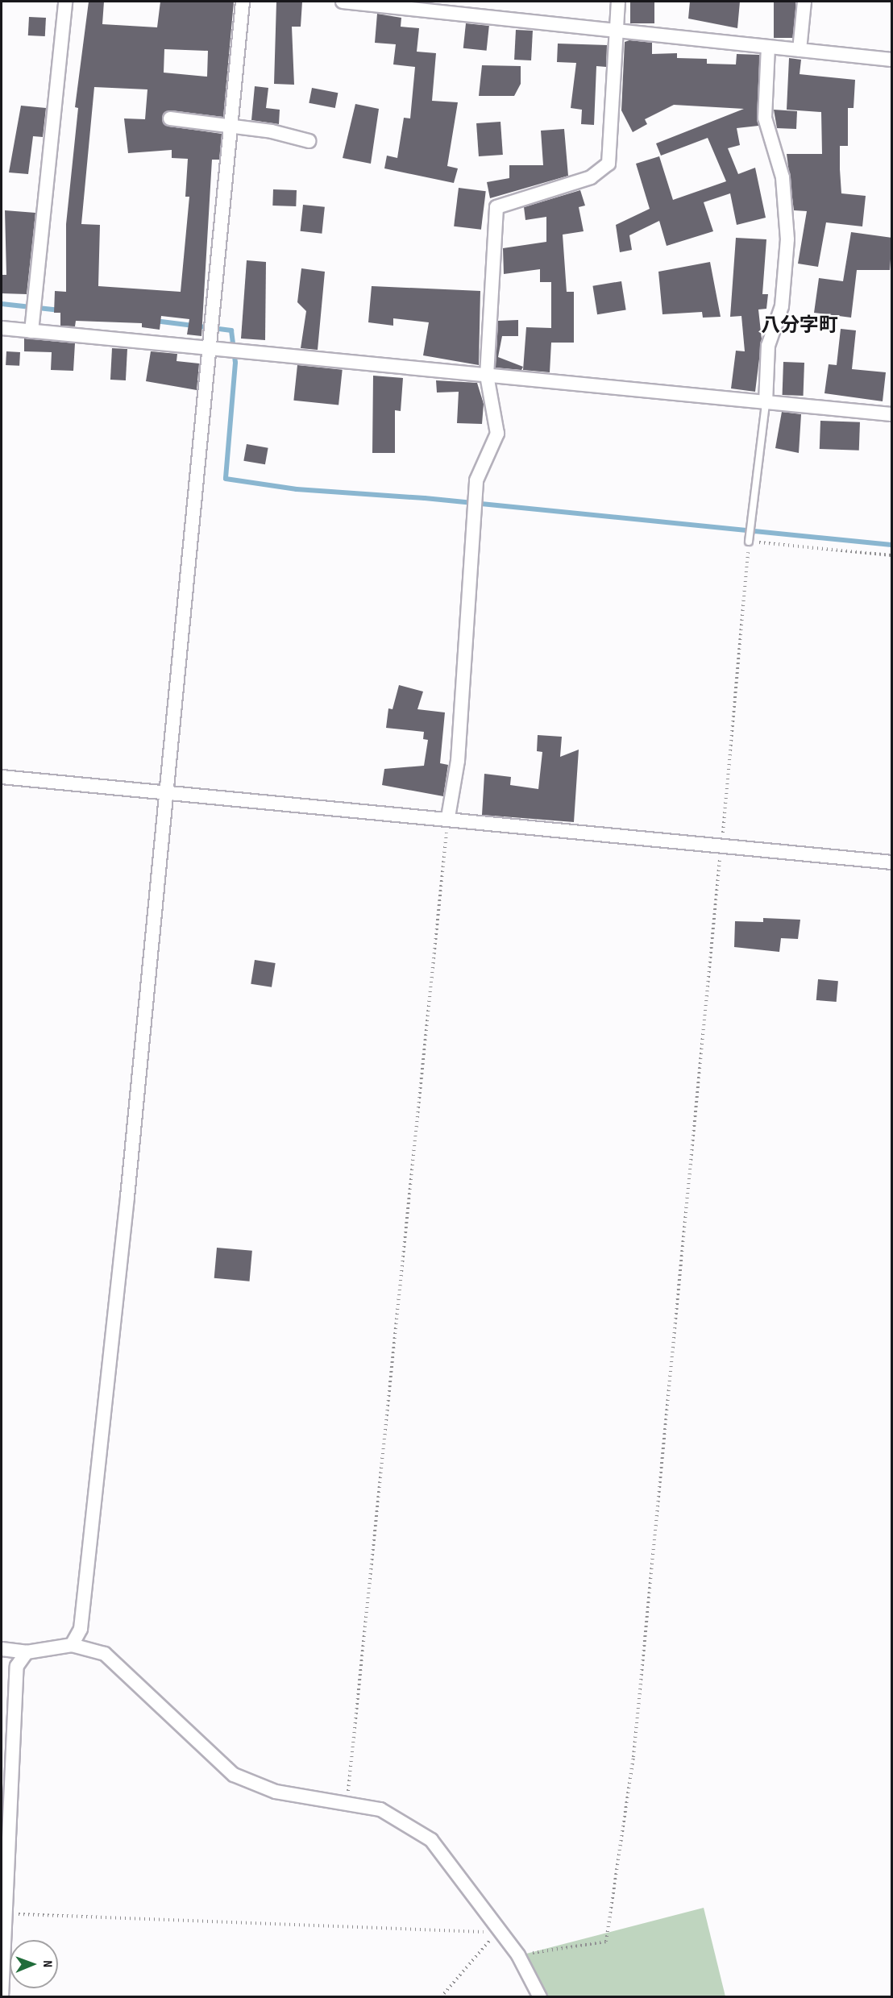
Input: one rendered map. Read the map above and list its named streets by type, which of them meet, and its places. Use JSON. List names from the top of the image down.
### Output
{
  "districts": ["八分字町"],
  "north": "right"
}
